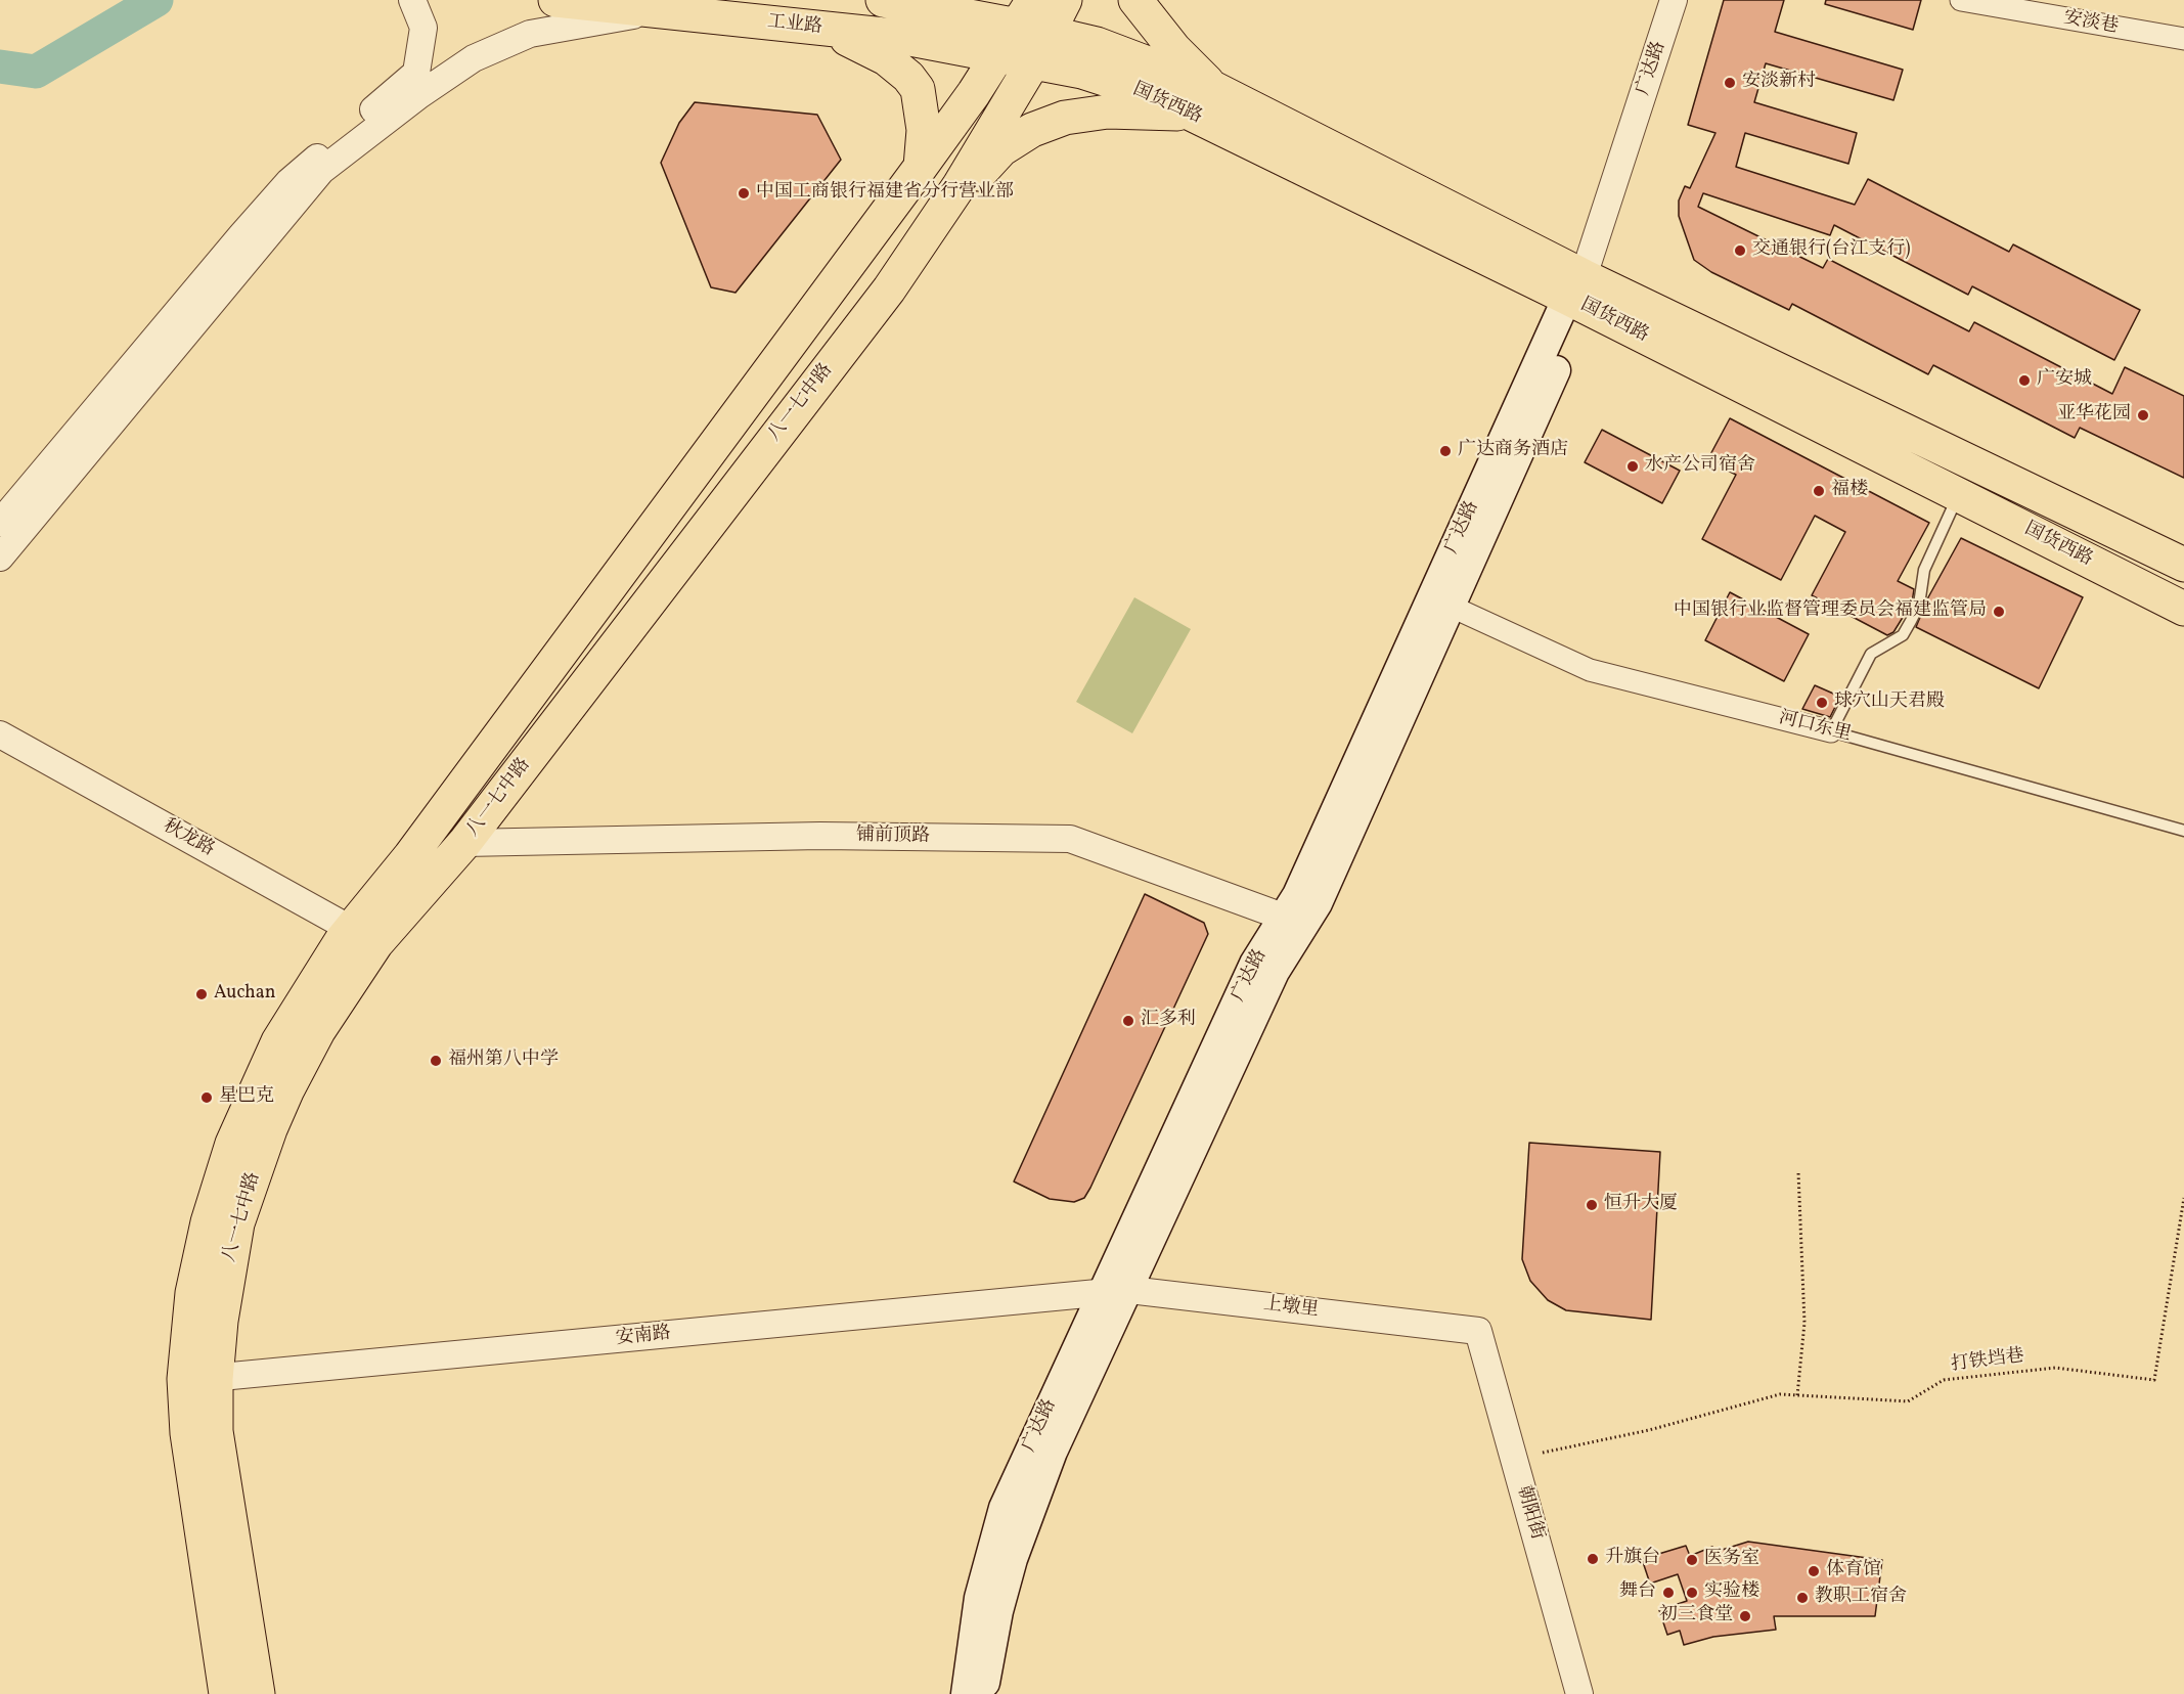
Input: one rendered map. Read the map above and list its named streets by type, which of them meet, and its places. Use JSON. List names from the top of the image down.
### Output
{
  "streets": {
    "main road": [
      "工业路",
      "广达路",
      "国货西路",
      "八一七中路"
    ],
    "street": [
      "安淡巷",
      "河口东里",
      "铺前顶路",
      "秋龙路",
      "上墩里",
      "安南路",
      "朝阳街"
    ],
    "path": ["打铁垱巷"]
  },
  "crossings": [
    ["工业路", "国货西路"],
    ["工业路", "八一七中路"],
    ["广达路", "国货西路"],
    ["广达路", "河口东里"],
    ["广达路", "铺前顶路"],
    ["广达路", "上墩里"],
    ["广达路", "安南路"],
    ["国货西路", "八一七中路"],
    ["八一七中路", "铺前顶路"],
    ["八一七中路", "秋龙路"],
    ["八一七中路", "安南路"],
    ["上墩里", "安南路"],
    ["上墩里", "朝阳街"]
  ],
  "places": [
    "安淡新村",
    "中国工商银行福建省分行营业部",
    "交通银行(台江支行)",
    "广安城",
    "亚华花园",
    "广达商务酒店",
    "水产公司宿舍",
    "福楼",
    "中国银行业监督管理委员会福建监管局",
    "球穴山天君殿",
    "Auchan",
    "汇多利",
    "福州第八中学",
    "星巴克",
    "恒升大厦",
    "升旗台",
    "医务室",
    "体育馆",
    "舞台",
    "实验楼",
    "教职工宿舍",
    "初三食堂"
  ]
}
